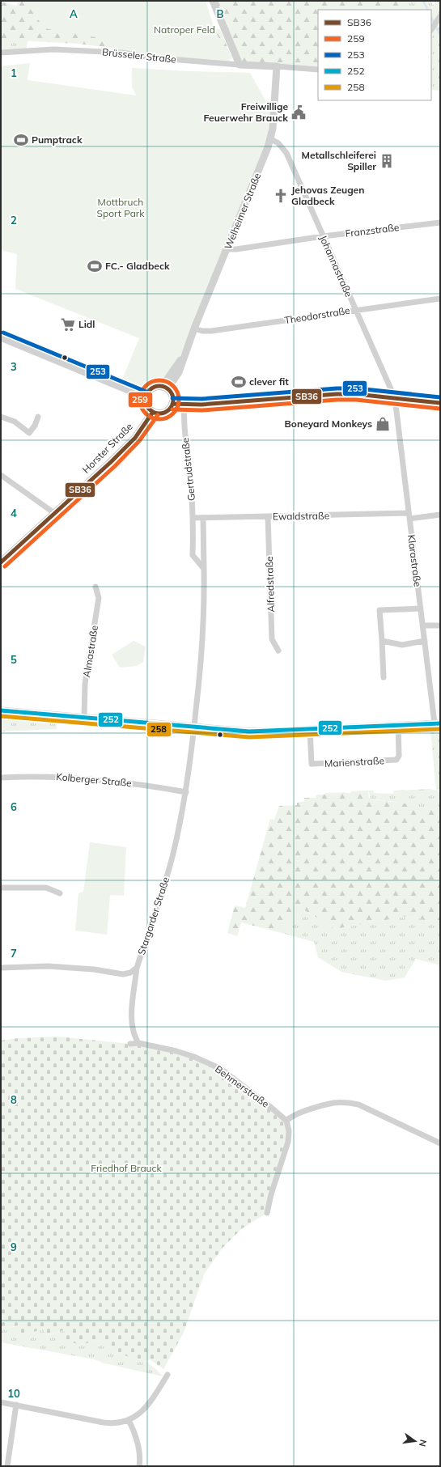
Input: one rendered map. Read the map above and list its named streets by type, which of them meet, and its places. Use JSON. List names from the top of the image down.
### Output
{
  "streets": {
    "main road": ["Horster Straße"],
    "street": [
      "Brüsseler Straße",
      "Welheimer Straße",
      "Franzstraße",
      "Johannastraße",
      "Theodorstraße",
      "Gertrudstraße",
      "Ewaldstraße",
      "Klarastraße",
      "Alfredstraße",
      "Almastraße",
      "Marienstraße",
      "Kolberger Straße",
      "Stargarder Straße",
      "Behmerstraße"
    ]
  },
  "crossings": [
    ["Brüsseler Straße", "Welheimer Straße"],
    ["Welheimer Straße", "Franzstraße"],
    ["Welheimer Straße", "Johannastraße"],
    ["Welheimer Straße", "Theodorstraße"],
    ["Welheimer Straße", "Horster Straße"],
    ["Franzstraße", "Johannastraße"],
    ["Johannastraße", "Theodorstraße"],
    ["Johannastraße", "Klarastraße"],
    ["Gertrudstraße", "Ewaldstraße"],
    ["Ewaldstraße", "Klarastraße"],
    ["Ewaldstraße", "Alfredstraße"],
    ["Kolberger Straße", "Stargarder Straße"]
  ],
  "parks": ["Natroper Feld", "Mottbruch Sport Park", "Friedhof Brauck"],
  "places": {
    "public building": ["Freiwillige Feuerwehr Brauck"],
    "sports": ["Pumptrack", "FC.- Gladbeck", "clever fit"],
    "building": ["Metallschleiferei Spiller"],
    "church": ["Jehovas Zeugen Gladbeck"],
    "supermarket": ["Lidl"],
    "shop": ["Boneyard Monkeys"]
  },
  "lines": [
    "transit line 253",
    "transit line 259",
    "transit line SB36",
    "transit line 252",
    "transit line 258"
  ],
  "legend": [
    "SB36",
    "259",
    "253",
    "252",
    "258"
  ],
  "north": "right",
  "grid": {
    "columns": ["A", "B"],
    "rows": [
      "1",
      "2",
      "3",
      "4",
      "5",
      "6",
      "7",
      "8",
      "9",
      "10"
    ]
  }
}
